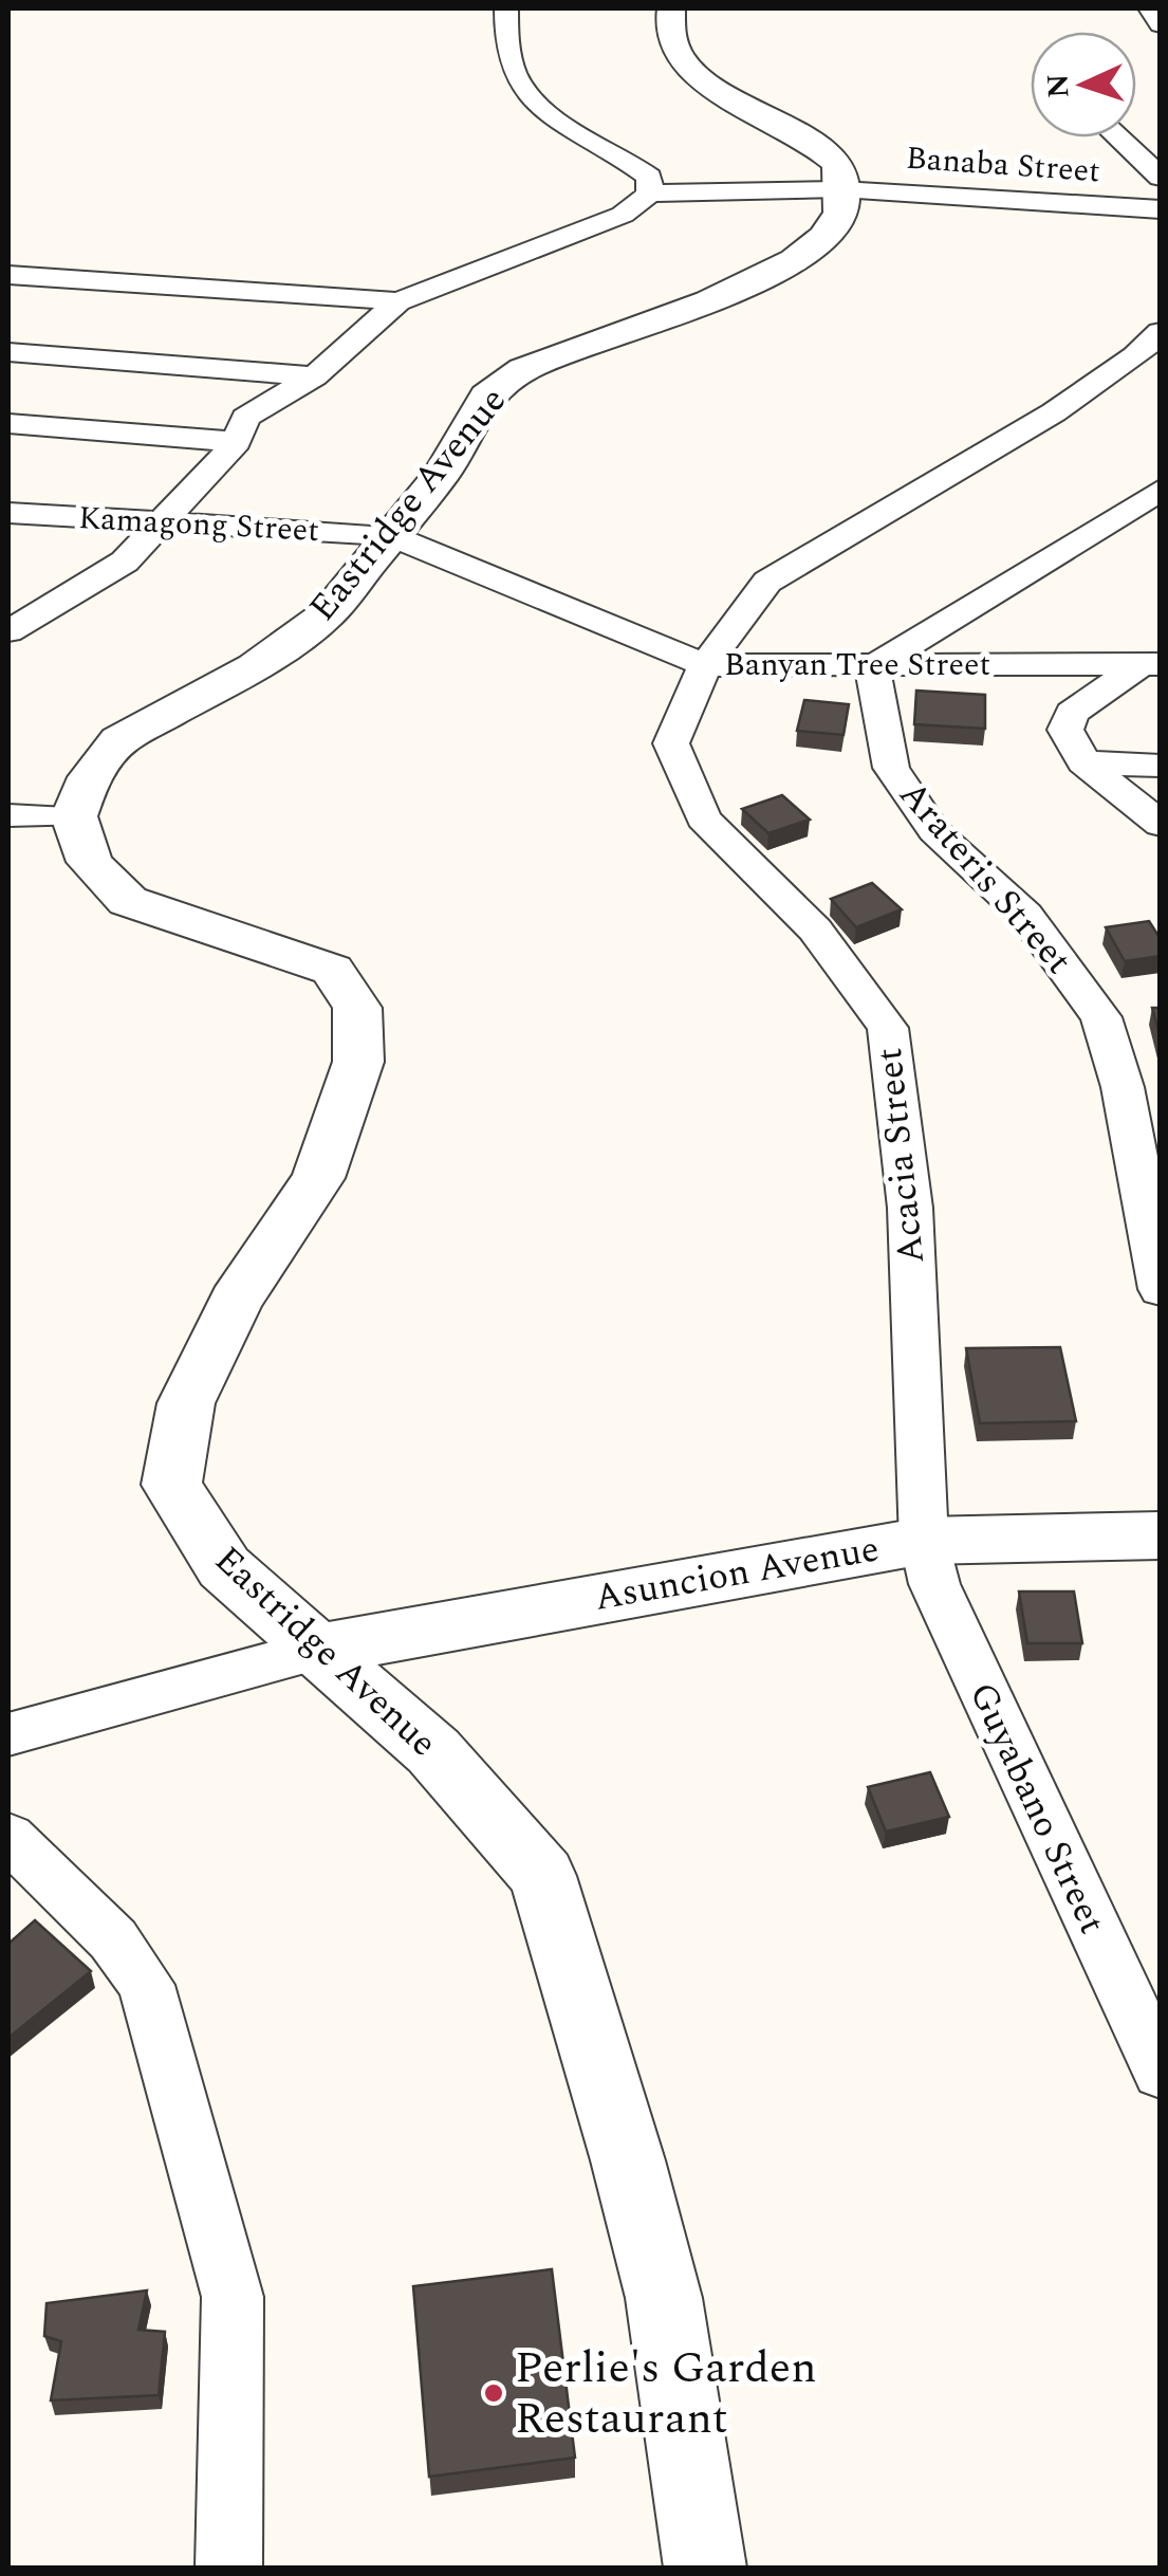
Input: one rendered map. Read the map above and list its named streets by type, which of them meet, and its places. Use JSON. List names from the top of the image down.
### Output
{
  "streets": {
    "street": [
      "Banaba Street",
      "Eastridge Avenue",
      "Kamagong Street",
      "Banyan Tree Street",
      "Arateris Street",
      "Acacia Street",
      "Asuncion Avenue",
      "Guyabano Street"
    ]
  },
  "crossings": [
    ["Banaba Street", "Eastridge Avenue"],
    ["Eastridge Avenue", "Kamagong Street"],
    ["Eastridge Avenue", "Banyan Tree Street"],
    ["Eastridge Avenue", "Asuncion Avenue"],
    ["Kamagong Street", "Banyan Tree Street"],
    ["Banyan Tree Street", "Arateris Street"],
    ["Banyan Tree Street", "Acacia Street"],
    ["Acacia Street", "Asuncion Avenue"],
    ["Acacia Street", "Guyabano Street"],
    ["Asuncion Avenue", "Guyabano Street"]
  ],
  "places": ["Perlie's Garden Restaurant"],
  "north": "left"
}
